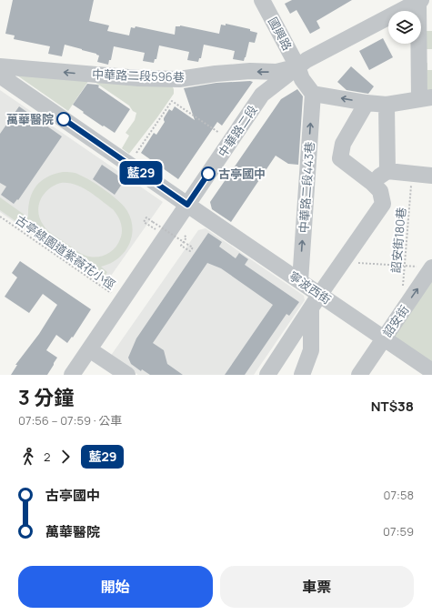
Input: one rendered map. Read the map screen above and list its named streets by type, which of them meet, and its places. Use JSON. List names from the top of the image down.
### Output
{
  "streets": {
    "street": [
      "國興路",
      "中華路二段596巷",
      "中華路二段",
      "中華路二段443巷",
      "寧波西街",
      "詔安街"
    ],
    "path": ["詔安街180巷", "古亭綠園道紫薇花小徑"]
  },
  "crossings": [
    ["國興路", "中華路二段596巷"],
    ["國興路", "中華路二段"],
    ["國興路", "中華路二段443巷"],
    ["中華路二段596巷", "中華路二段"],
    ["中華路二段", "古亭綠園道紫薇花小徑"],
    ["中華路二段", "寧波西街"],
    ["中華路二段443巷", "寧波西街"],
    ["詔安街180巷", "詔安街"],
    ["寧波西街", "詔安街"]
  ],
  "one_way": ["中華路二段596巷"],
  "places": ["萬華醫院", "古亭國中"],
  "lines": ["bus line 藍29"],
  "page": {
    "on_map": "藍29",
    "heading": ["3 分鐘", "07:56 – 07:59 · 公車", "NT$38"],
    "legs": ["2", "藍29"],
    "list": [
      {
        "name": "古亭國中",
        "value": "07:58"
      },
      {
        "name": "萬華醫院",
        "value": "07:59"
      }
    ],
    "buttons": ["開始", "車票"]
  }
}
